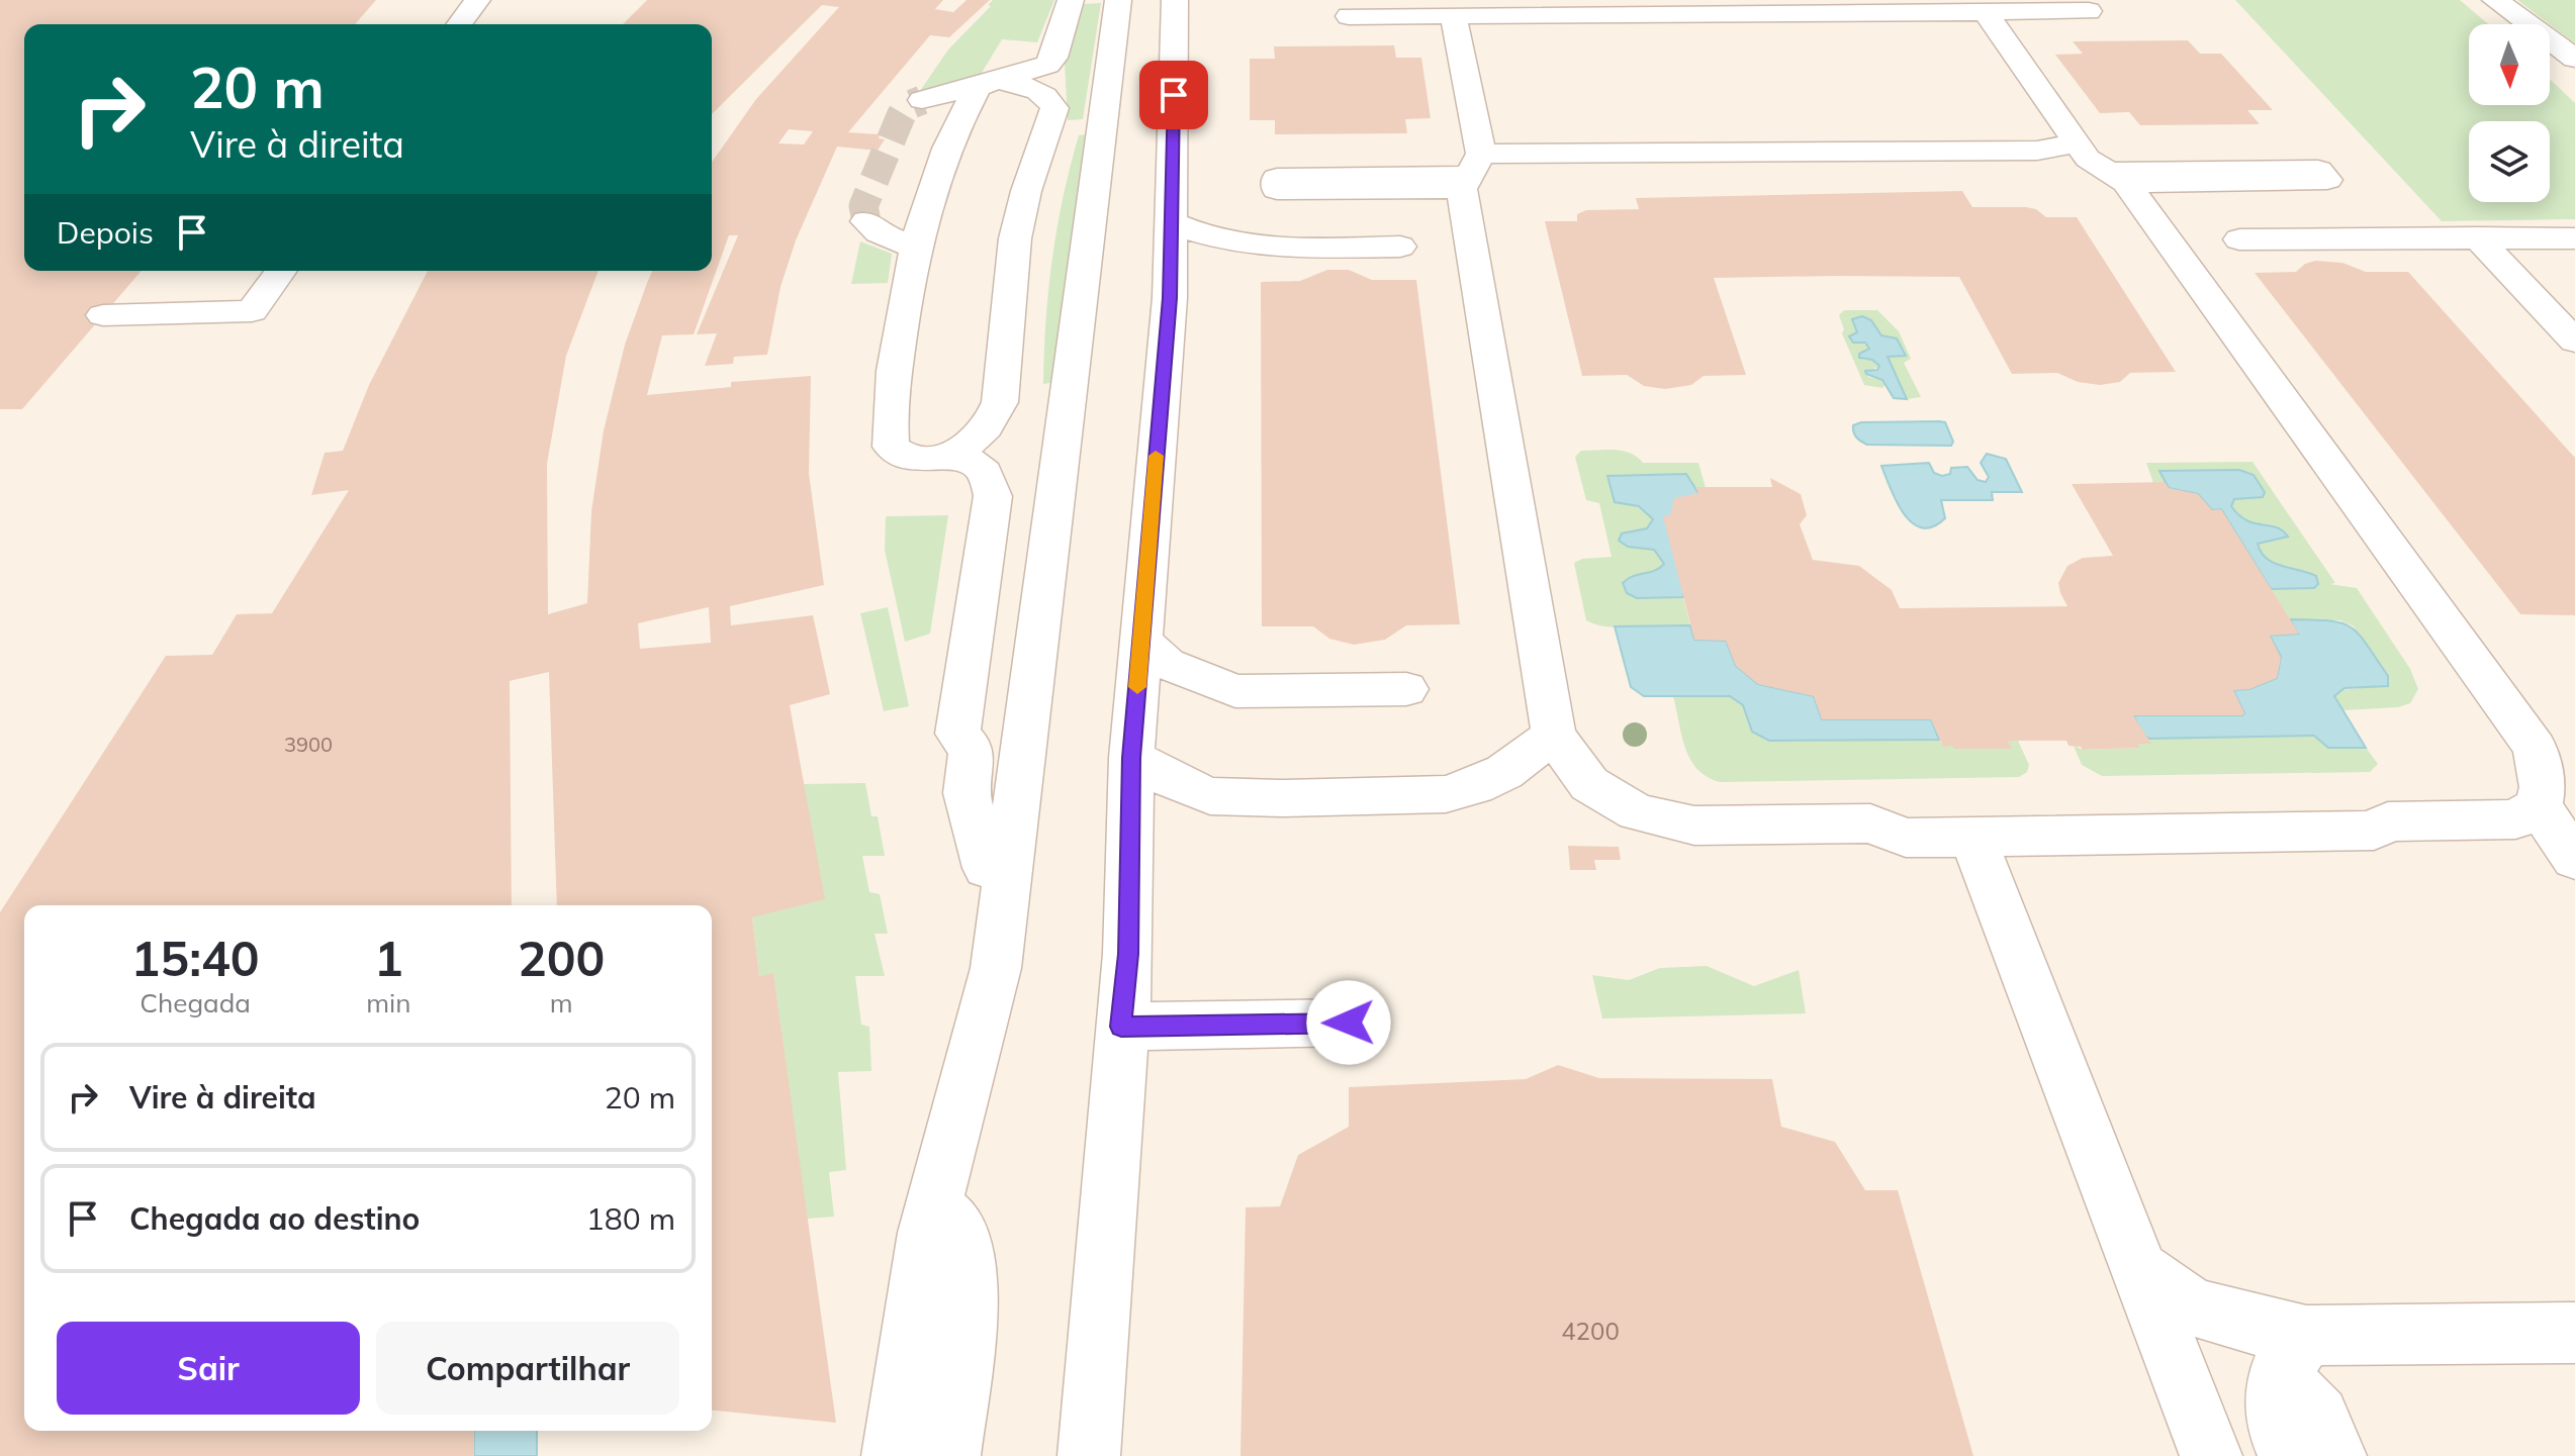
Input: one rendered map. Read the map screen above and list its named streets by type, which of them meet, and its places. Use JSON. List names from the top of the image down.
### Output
{
  "house_numbers": ["3900", "4200"],
  "north": "bottom",
  "page": {
    "turn": ["20 m", "Vire à direita"],
    "then": "Depois",
    "eta": [
      "15:40",
      "Chegada",
      "1",
      "min",
      "200",
      "m"
    ],
    "list": [
      {
        "name": "Vire à direita",
        "value": "20 m"
      },
      {
        "name": "Chegada ao destino",
        "value": "180 m"
      }
    ],
    "buttons": ["Sair", "Compartilhar"]
  }
}
